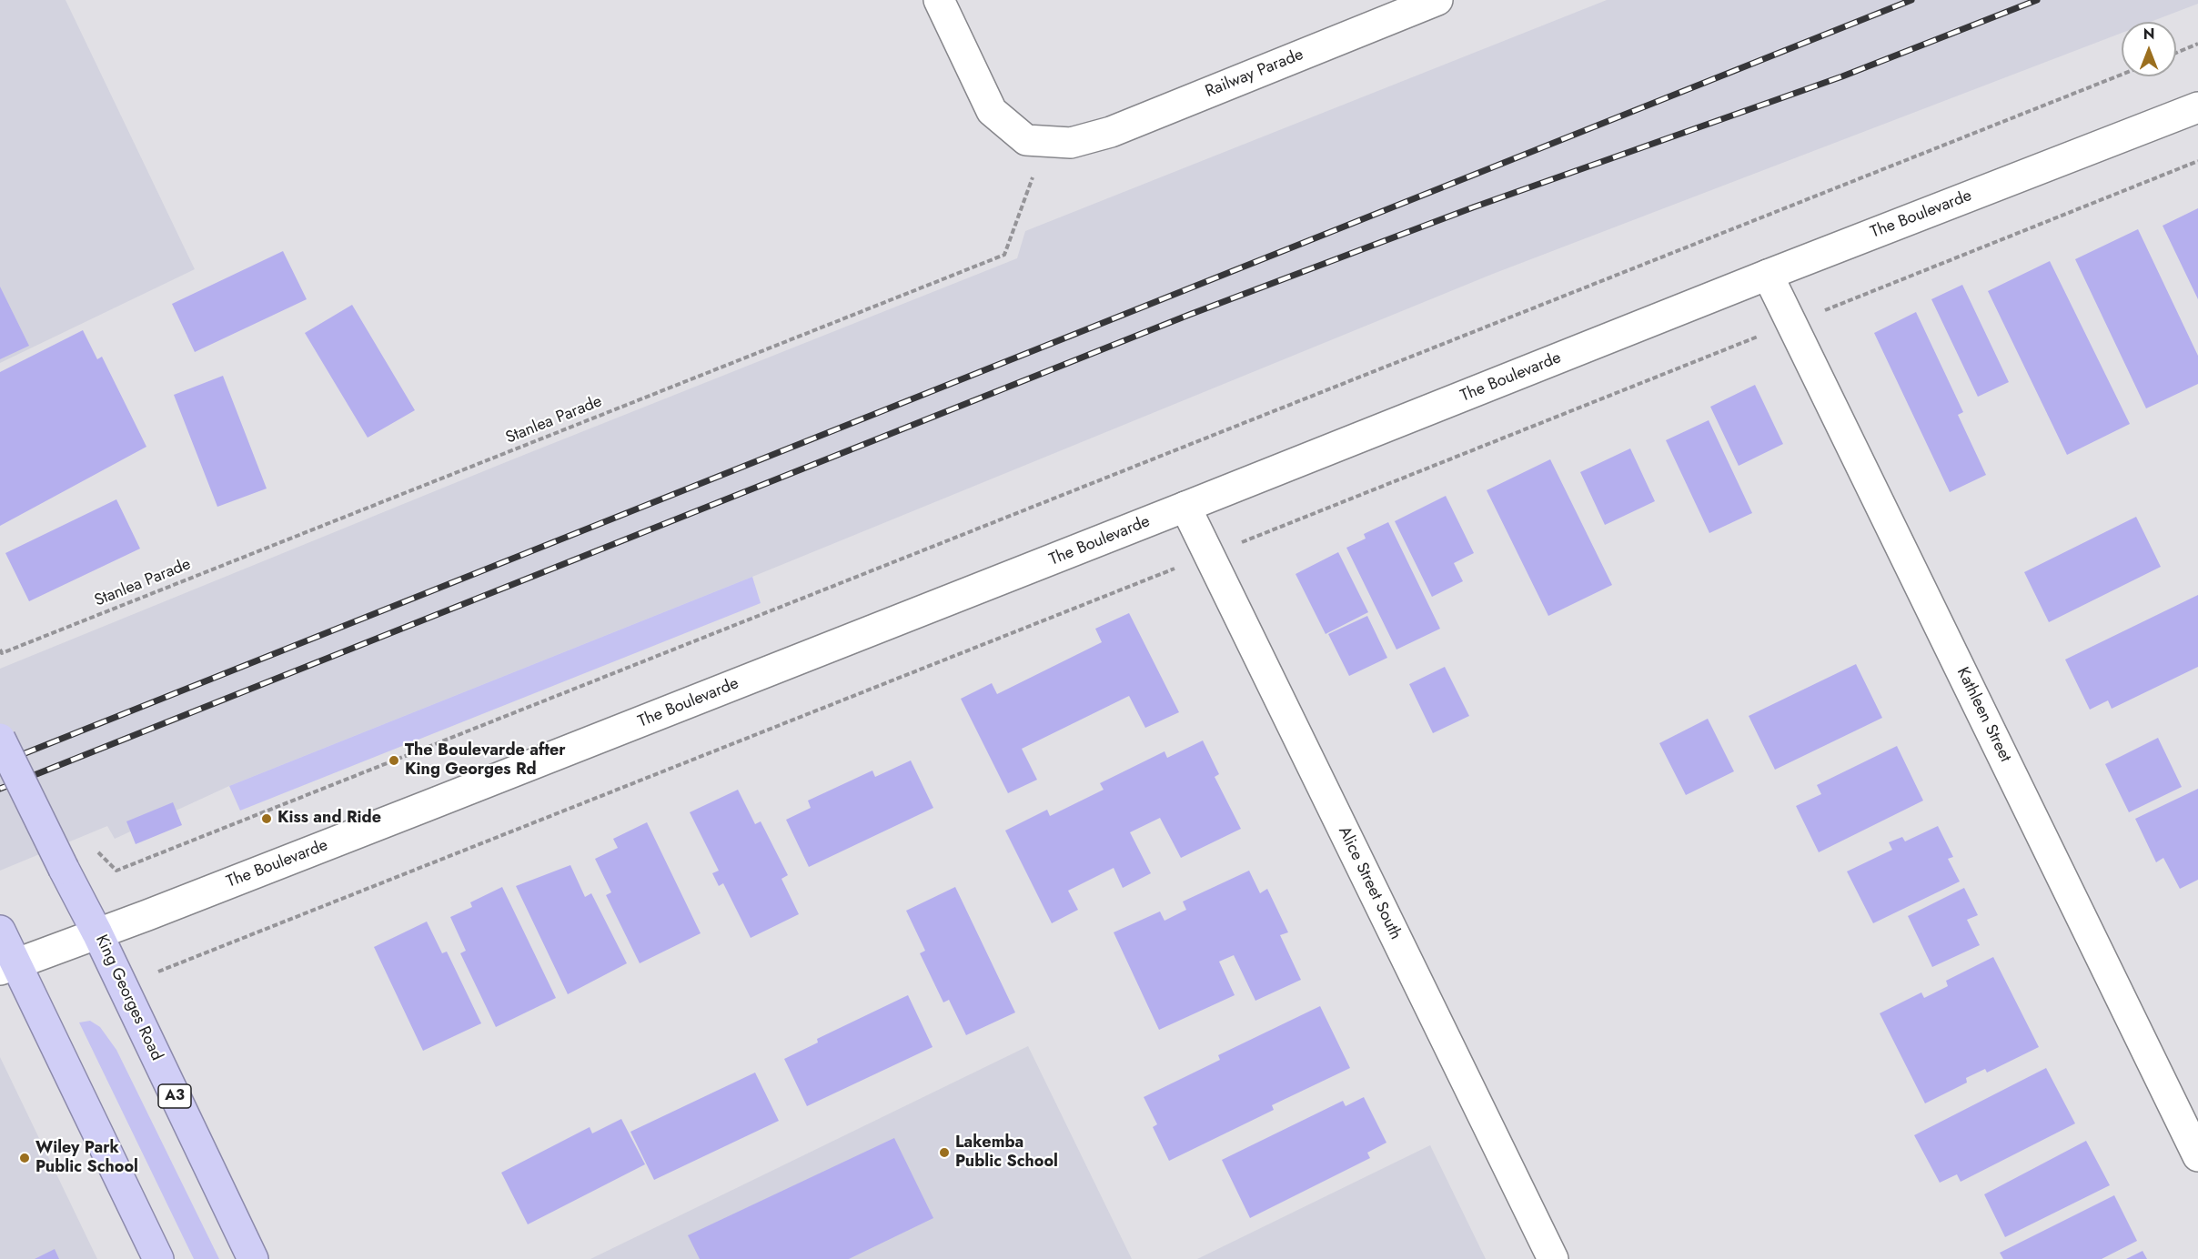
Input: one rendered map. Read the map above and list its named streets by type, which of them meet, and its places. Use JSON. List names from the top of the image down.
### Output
{
  "streets": {
    "highway": ["King Georges Road", "A3"],
    "street": [
      "Railway Parade",
      "The Boulevarde",
      "Kathleen Street",
      "Alice Street South"
    ],
    "path": ["Stanlea Parade"]
  },
  "crossings": [
    ["Railway Parade", "Stanlea Parade"],
    ["The Boulevarde", "Kathleen Street"],
    ["The Boulevarde", "Alice Street South"],
    ["The Boulevarde", "King Georges Road"]
  ],
  "places": [
    "The Boulevarde after King Georges Rd",
    "Kiss and Ride",
    "Lakemba Public School",
    "Wiley Park Public School"
  ],
  "north": "top"
}
